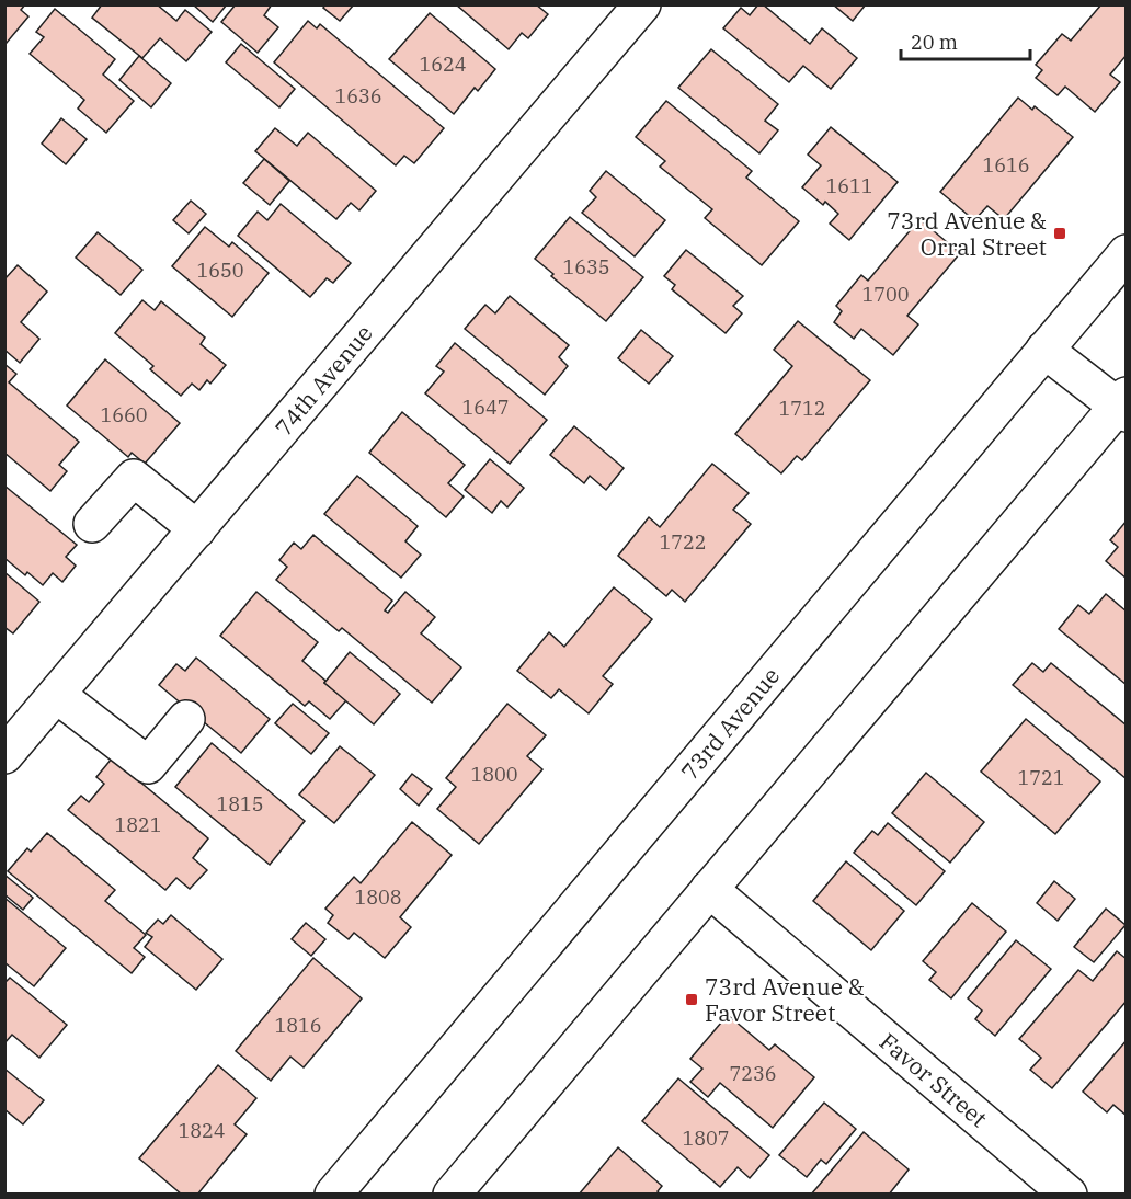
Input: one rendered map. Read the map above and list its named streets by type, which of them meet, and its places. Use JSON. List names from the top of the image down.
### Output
{
  "streets": {
    "main road": ["74th Avenue", "73rd Avenue", "Favor Street"]
  },
  "places": {
    "transit": ["73rd Avenue & Orral Street", "73rd Avenue & Favor Street"]
  },
  "house_numbers": [
    "1624",
    "1636",
    "1616",
    "1611",
    "1635",
    "1650",
    "1700",
    "1647",
    "1712",
    "1660",
    "1722",
    "1800",
    "1721",
    "1815",
    "1821",
    "1808",
    "1816",
    "7236",
    "1824",
    "1807"
  ],
  "scale_bar": "20 m"
}
